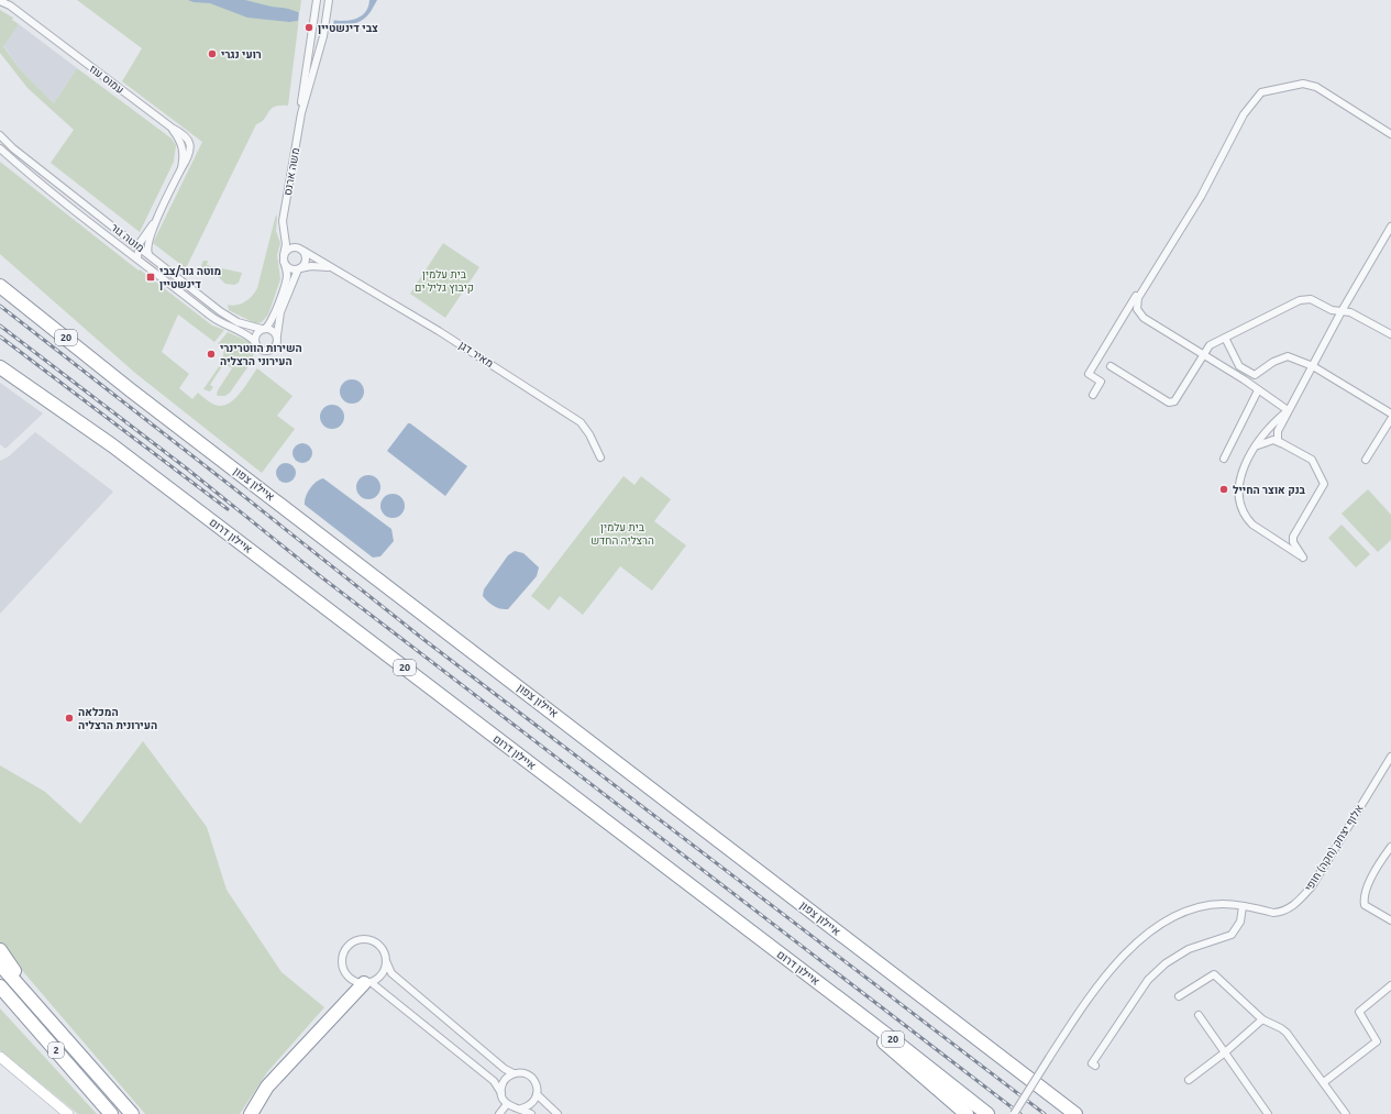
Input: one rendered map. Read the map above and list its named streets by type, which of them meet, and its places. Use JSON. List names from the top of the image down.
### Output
{
  "streets": {
    "highway": [
      "20",
      "איילון צפון",
      "איילון דרום",
      "2"
    ],
    "street": [
      "עמוס עוז",
      "משה ארנס",
      "מוטה גור",
      "מאיר דגן",
      "אלוף יצחק (חקה) חופי"
    ]
  },
  "crossings": [
    ["משה ארנס", "מאיר דגן"]
  ],
  "parks": ["בית עלמין קיבוץ גליל ים", "בית עלמין הרצליה החדש"],
  "places": {
    "other": [
      "צבי דינשטיין",
      "רועי נגרי",
      "השירות הווטרינרי העירוני הרצליה",
      "בנק אוצר החייל",
      "המכלאה העירונית הרצליה"
    ],
    "transit": ["מוטה גור/צבי דינשטיין"]
  }
}
